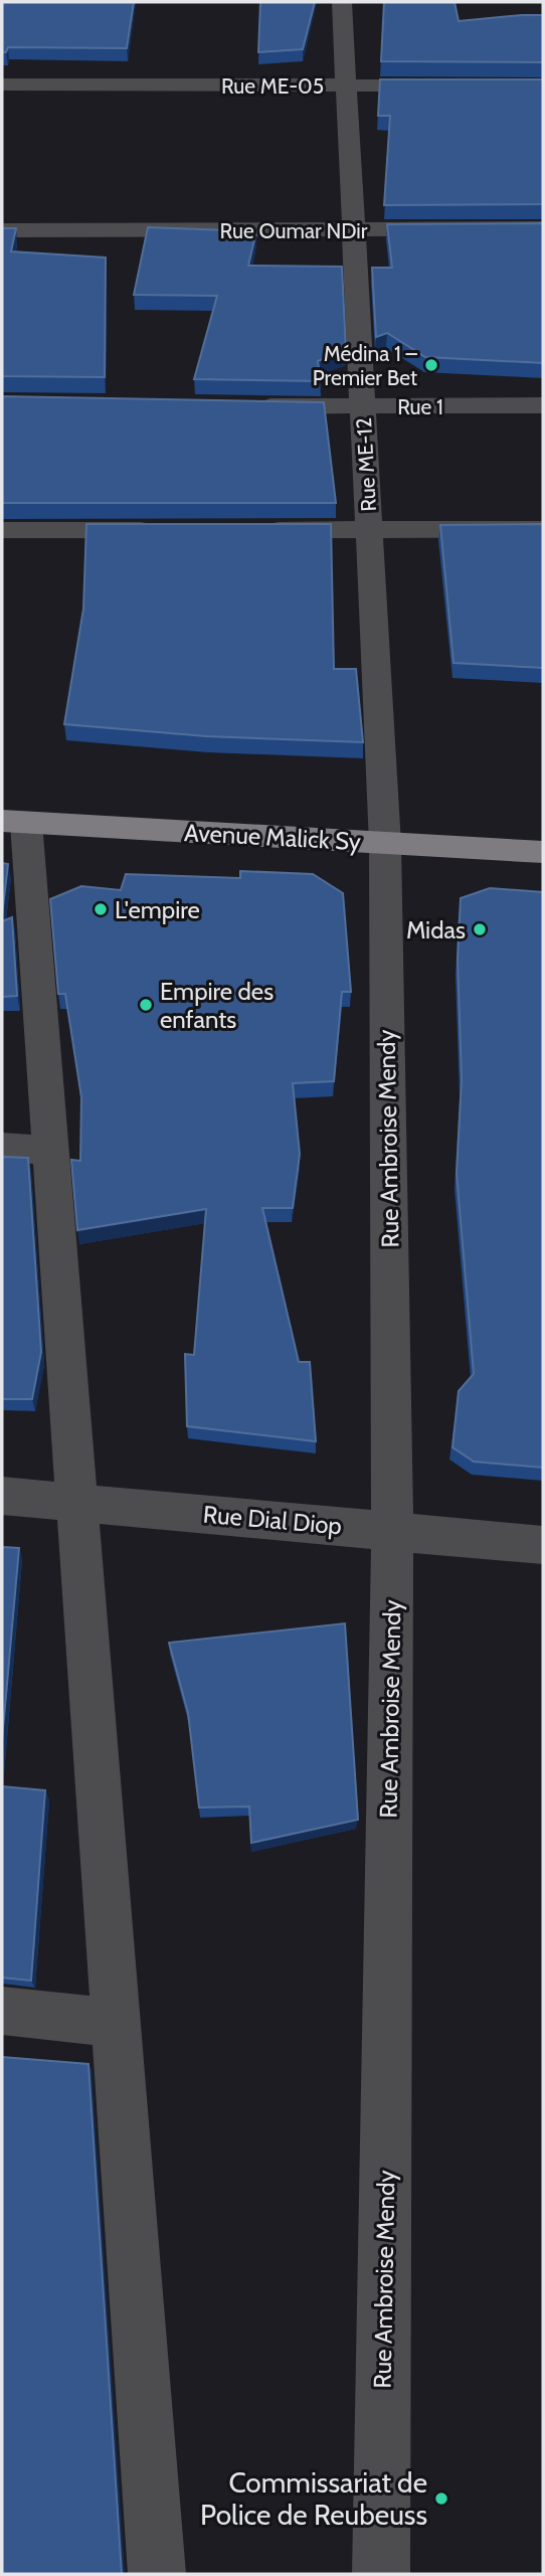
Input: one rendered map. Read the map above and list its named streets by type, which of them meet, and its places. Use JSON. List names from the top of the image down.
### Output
{
  "streets": {
    "main road": ["Avenue Malick Sy"],
    "street": [
      "Rue ME-05",
      "Rue Oumar NDir",
      "Rue 1",
      "Rue ME-12",
      "Rue Ambroise Mendy",
      "Rue Dial Diop"
    ]
  },
  "crossings": [
    ["Rue ME-05", "Rue ME-12"],
    ["Rue Oumar NDir", "Rue ME-12"],
    ["Rue 1", "Rue ME-12"],
    ["Rue ME-12", "Avenue Malick Sy"],
    ["Rue ME-12", "Rue Ambroise Mendy"],
    ["Avenue Malick Sy", "Rue Ambroise Mendy"],
    ["Rue Ambroise Mendy", "Rue Dial Diop"]
  ],
  "places": [
    "Médina 1 – Premier Bet",
    "L'empire",
    "Midas",
    "Empire des enfants",
    "Commissariat de Police de Reubeuss"
  ]
}
